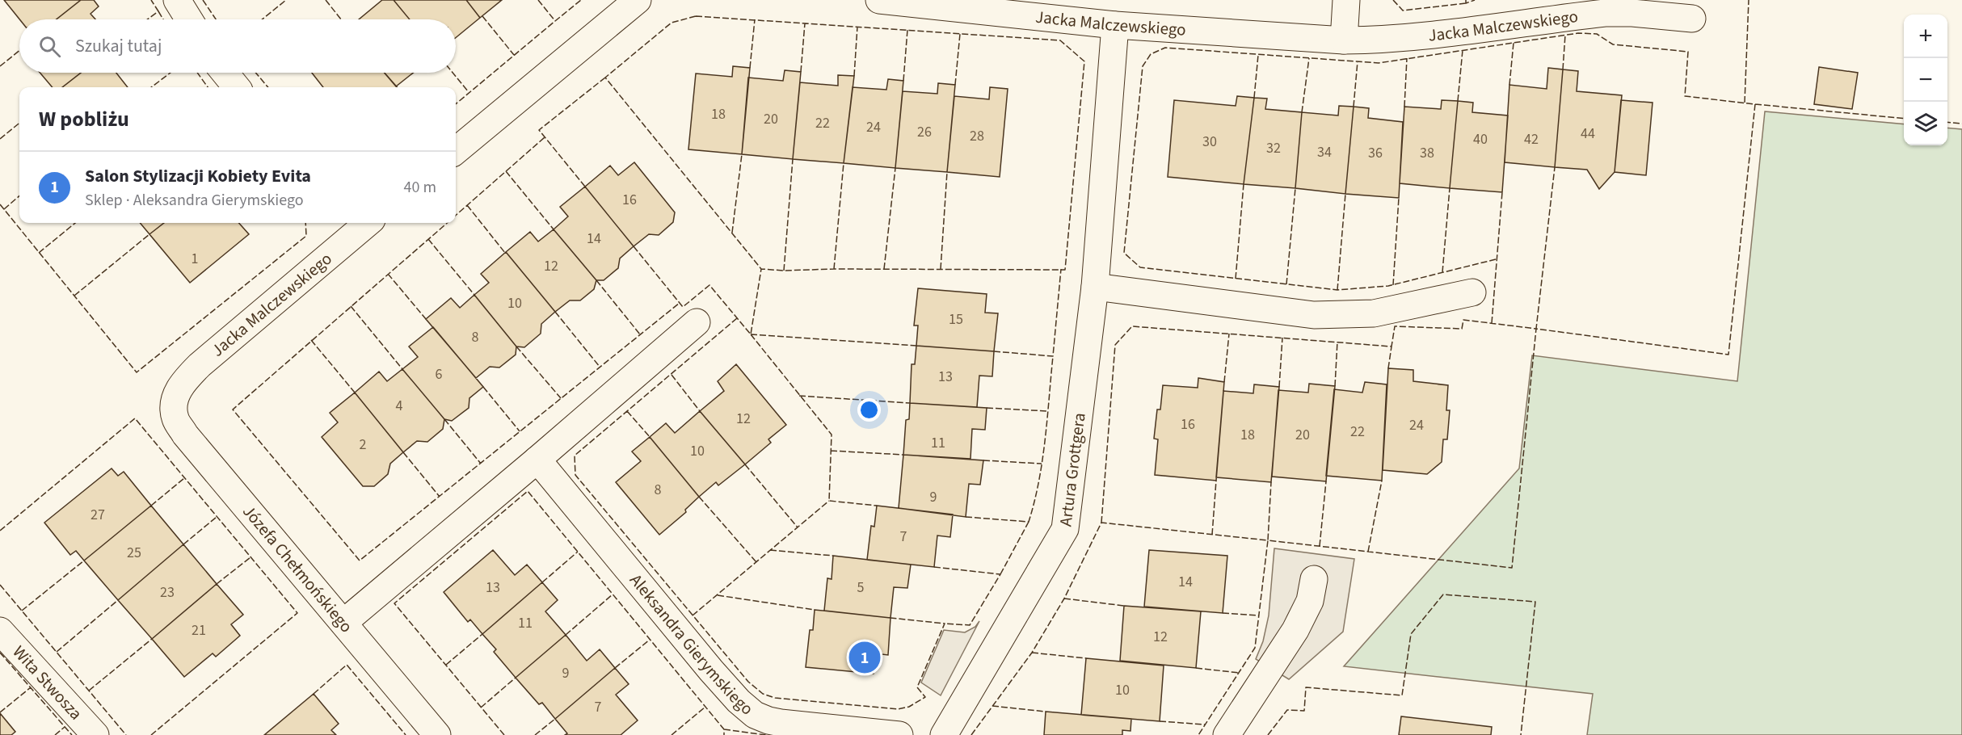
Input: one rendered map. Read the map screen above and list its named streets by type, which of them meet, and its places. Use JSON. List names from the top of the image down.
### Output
{
  "streets": {
    "street": [
      "Jacka Malczewskiego",
      "Artura Grottgera",
      "Józefa Chełmońskiego",
      "Aleksandra Gierymskiego",
      "Wita Stwosza"
    ]
  },
  "crossings": [
    ["Jacka Malczewskiego", "Artura Grottgera"],
    ["Jacka Malczewskiego", "Józefa Chełmońskiego"]
  ],
  "house_numbers": [
    "18",
    "20",
    "22",
    "24",
    "26",
    "44",
    "28",
    "40",
    "42",
    "30",
    "32",
    "34",
    "36",
    "38",
    "16",
    "14",
    "1",
    "12",
    "10",
    "15",
    "8",
    "6",
    "13",
    "4",
    "12",
    "16",
    "24",
    "22",
    "18",
    "20",
    "11",
    "2",
    "10",
    "8",
    "9",
    "27",
    "7",
    "25",
    "14",
    "13",
    "5",
    "23",
    "11",
    "21",
    "12",
    "9",
    "10",
    "7"
  ],
  "page": {
    "map_buttons": ["+", "−"],
    "search": "Szukaj tutaj",
    "heading": "W pobliżu",
    "list": [
      {
        "mark": "1",
        "name": "Salon Stylizacji Kobiety Evita",
        "note": "Sklep · Aleksandra Gierymskiego",
        "value": "40 m"
      }
    ],
    "pins": "1"
  }
}
